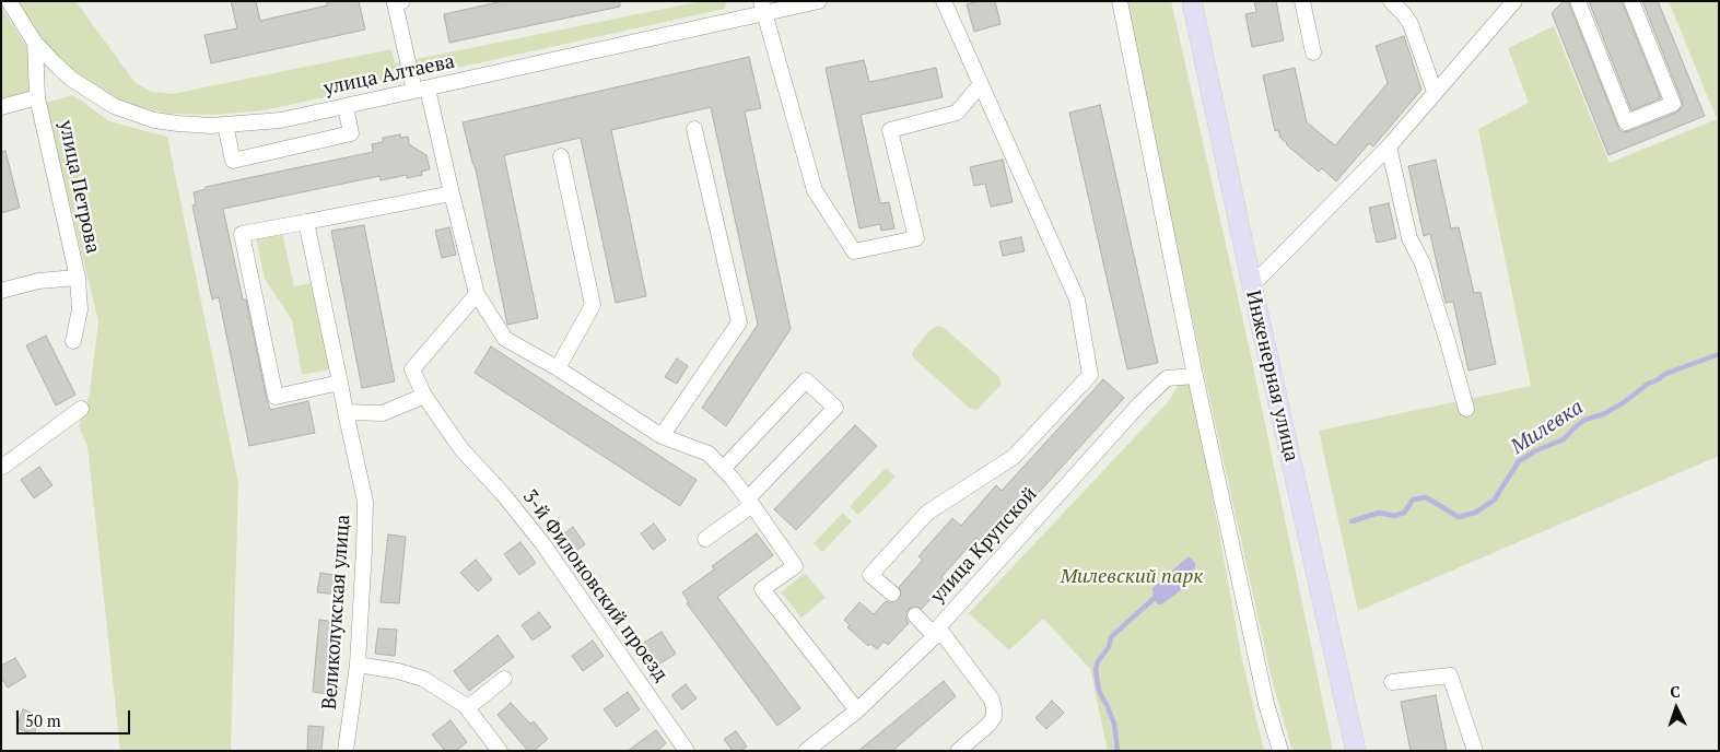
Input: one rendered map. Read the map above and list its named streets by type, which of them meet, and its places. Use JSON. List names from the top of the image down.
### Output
{
  "streets": {
    "main road": ["Инженерная улица"],
    "street": [
      "улица Алтаева",
      "улица Петрова",
      "улица Крупской",
      "3-й Филоновский проезд",
      "Великолукская улица"
    ]
  },
  "crossings": [
    ["улица Алтаева", "улица Петрова"]
  ],
  "water": ["Милевка"],
  "parks": ["Милевский парк"],
  "scale_bar": "50 m",
  "north": "top"
}
